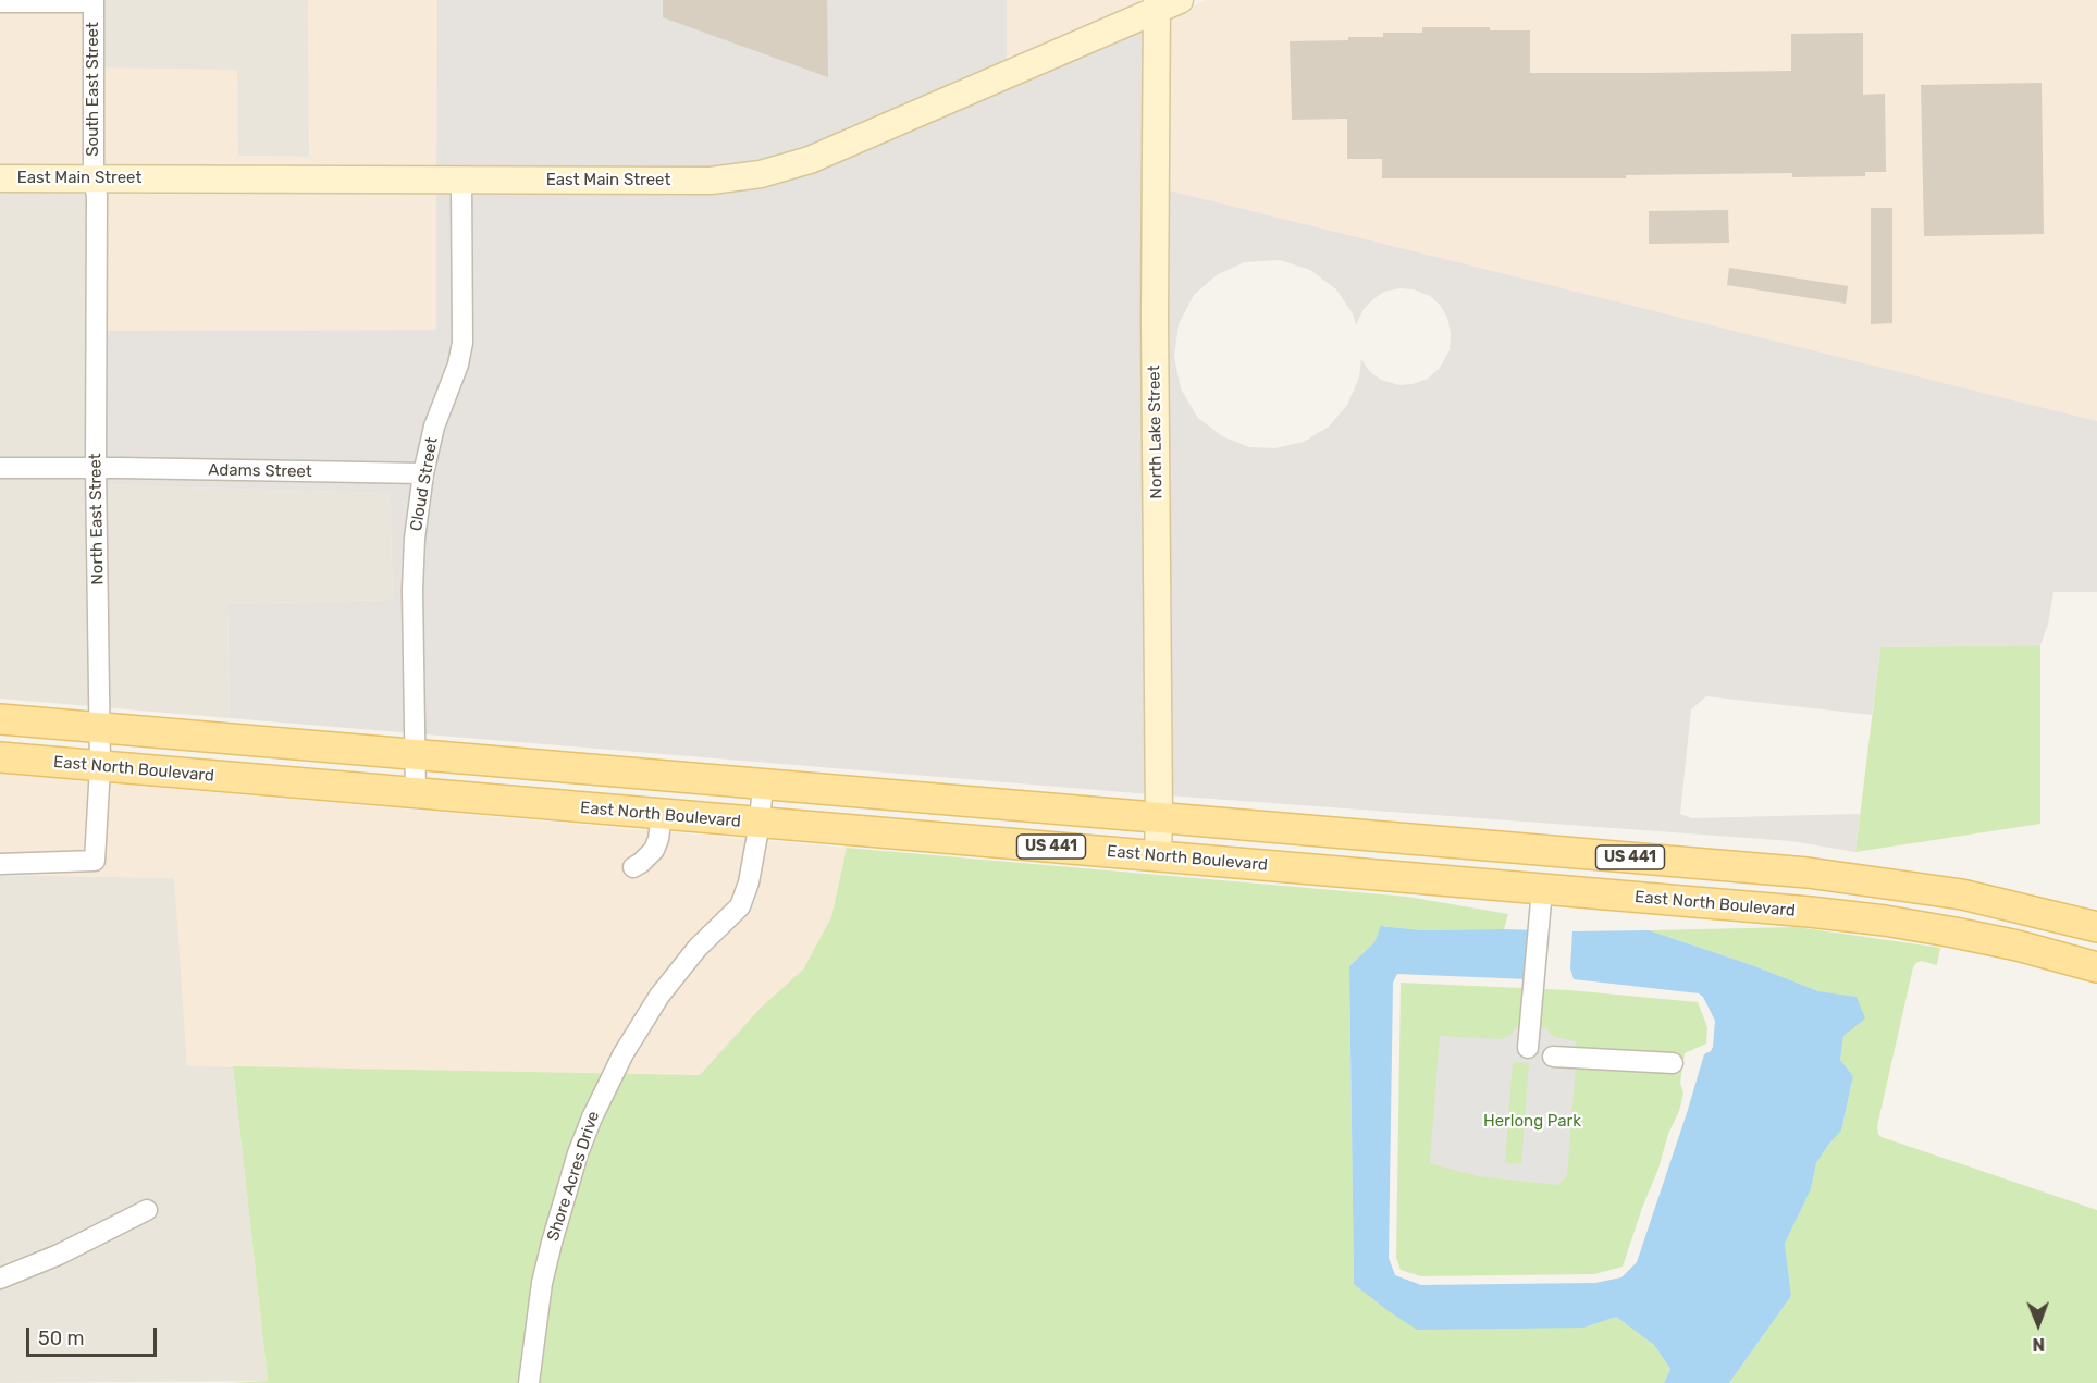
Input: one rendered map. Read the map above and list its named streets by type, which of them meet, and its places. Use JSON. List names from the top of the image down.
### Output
{
  "streets": {
    "main road": [
      "East Main Street",
      "North Lake Street",
      "East North Boulevard",
      "US 441"
    ],
    "street": [
      "South East Street",
      "Adams Street",
      "Cloud Street",
      "North East Street",
      "Shore Acres Drive"
    ]
  },
  "crossings": [
    ["South East Street", "East Main Street"],
    ["South East Street", "North East Street"],
    ["East Main Street", "North Lake Street"],
    ["East Main Street", "Cloud Street"],
    ["East Main Street", "North East Street"],
    ["North Lake Street", "East North Boulevard"],
    ["North Lake Street", "US 441"],
    ["Adams Street", "Cloud Street"],
    ["Adams Street", "North East Street"],
    ["Cloud Street", "East North Boulevard"],
    ["Cloud Street", "US 441"],
    ["North East Street", "East North Boulevard"],
    ["North East Street", "US 441"],
    ["East North Boulevard", "Shore Acres Drive"],
    ["US 441", "Shore Acres Drive"]
  ],
  "parks": ["Herlong Park"],
  "scale_bar": "50 m",
  "north": "bottom"
}
